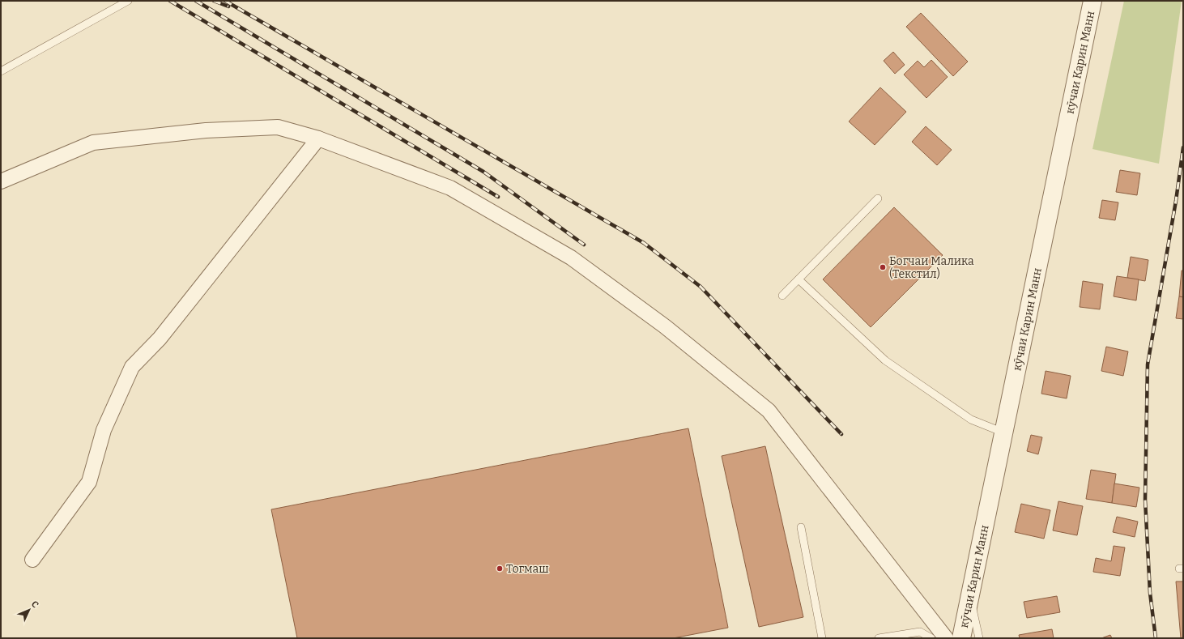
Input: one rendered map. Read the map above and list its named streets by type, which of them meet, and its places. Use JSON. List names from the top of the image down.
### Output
{
  "streets": {
    "street": ["кӯчаи Карин Манн"]
  },
  "places": ["Богчаи Малика (Текстил)", "Тогмаш"],
  "north": "top right"
}
